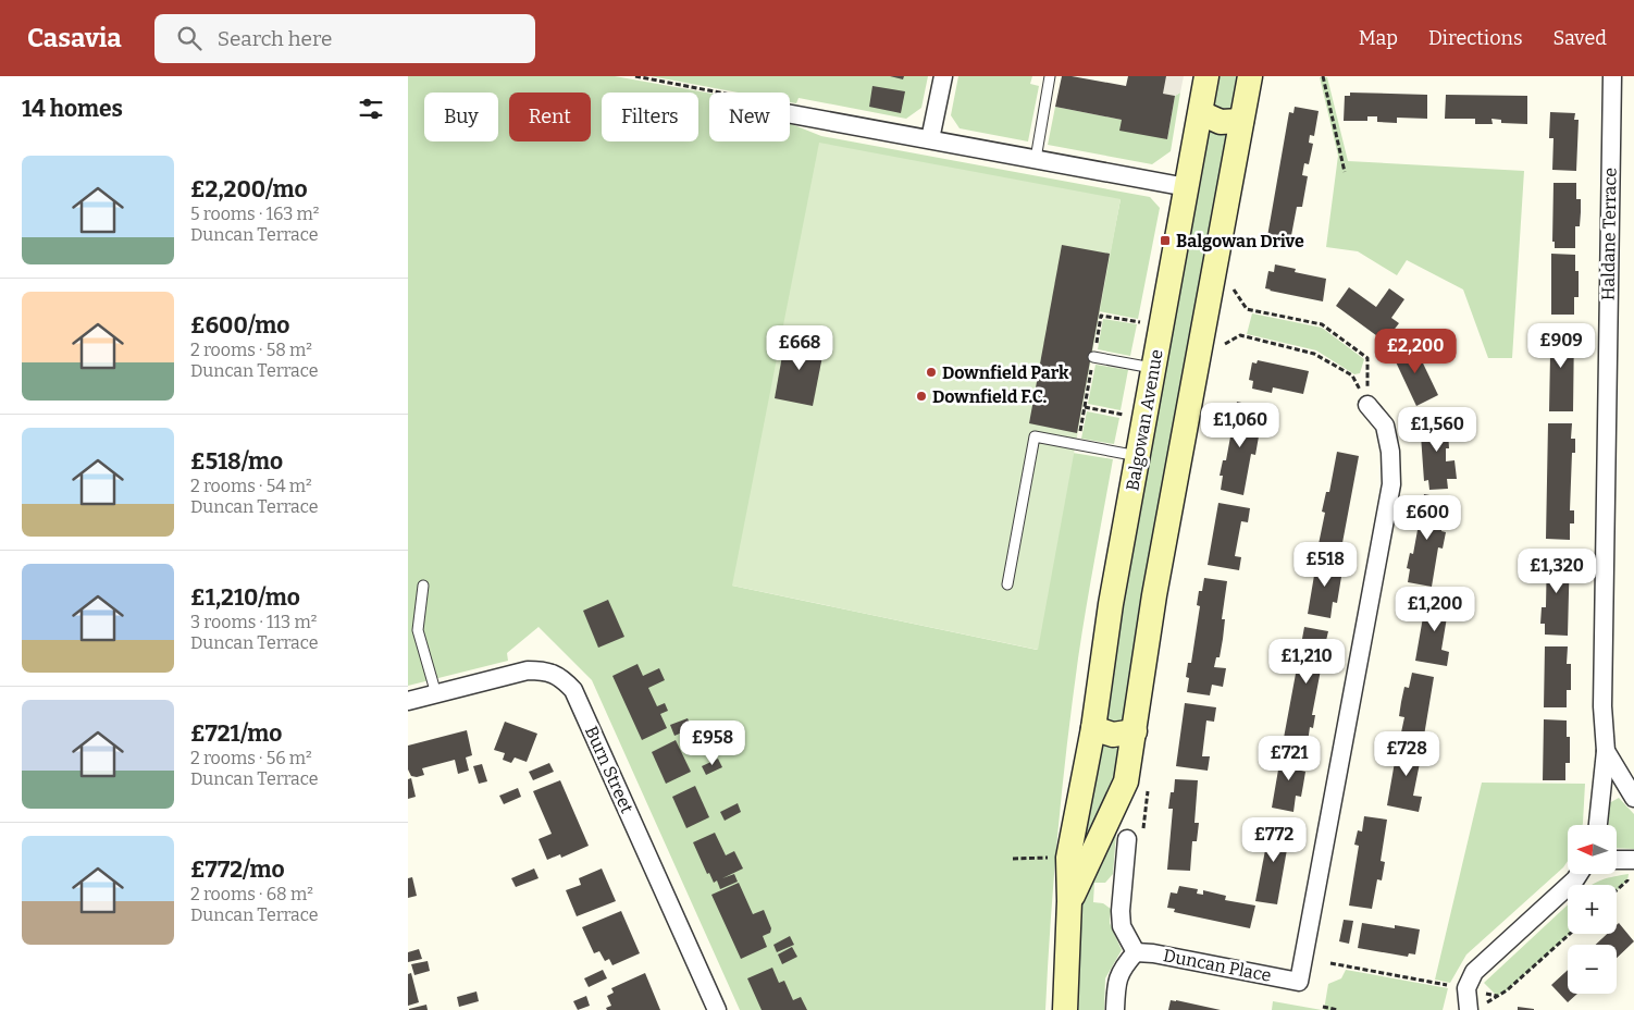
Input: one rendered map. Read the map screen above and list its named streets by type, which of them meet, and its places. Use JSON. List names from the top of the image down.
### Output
{
  "streets": {
    "street": [
      "Haldane Terrace",
      "Balgowan Avenue",
      "Burn Street",
      "Duncan Place"
    ]
  },
  "places": {
    "transit": ["Balgowan Drive"],
    "other": ["Downfield Park", "Downfield F.C."]
  },
  "north": "left",
  "page": {
    "header": "Casavia",
    "search": "Search here",
    "nav": ["Map", "Directions", "Saved"],
    "heading": "14 homes",
    "chip": [
      "Buy",
      "Rent",
      "Filters",
      "New"
    ],
    "list": [
      {
        "name": "£2,200/mo",
        "note": "5 rooms · 163 m² · Duncan Terrace"
      },
      {
        "name": "£600/mo",
        "note": "2 rooms · 58 m² · Duncan Terrace"
      },
      {
        "name": "£518/mo",
        "note": "2 rooms · 54 m² · Duncan Terrace"
      },
      {
        "name": "£1,210/mo",
        "note": "3 rooms · 113 m² · Duncan Terrace"
      },
      {
        "name": "£721/mo",
        "note": "2 rooms · 56 m² · Duncan Terrace"
      },
      {
        "name": "£772/mo",
        "note": "2 rooms · 68 m² · Duncan Terrace"
      }
    ],
    "price": [
      "£909",
      "£668",
      "£2,200",
      "£1,060",
      "£1,560",
      "£600",
      "£518",
      "£1,320",
      "£1,200",
      "£1,210",
      "£958",
      "£728",
      "£721",
      "£772"
    ],
    "map_buttons": ["+", "−"]
  }
}
